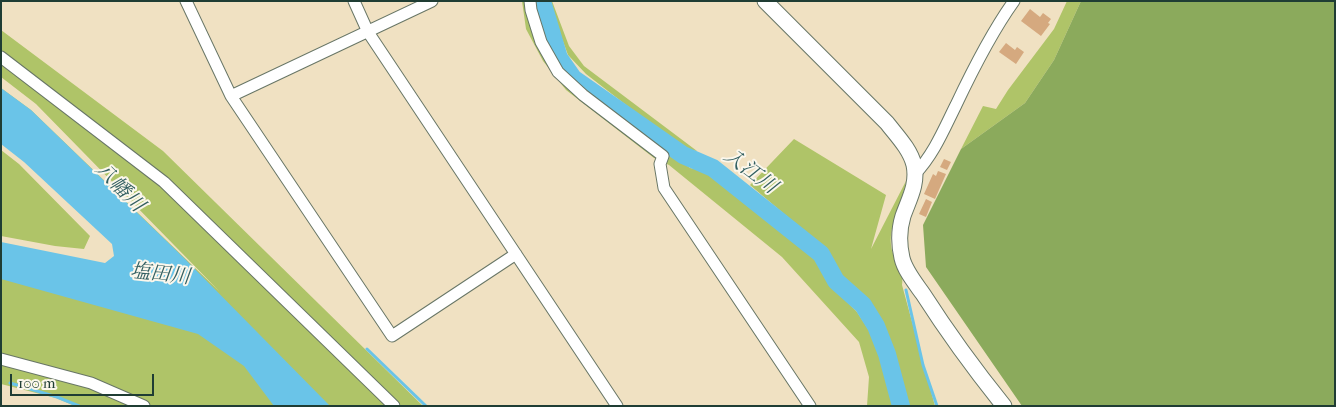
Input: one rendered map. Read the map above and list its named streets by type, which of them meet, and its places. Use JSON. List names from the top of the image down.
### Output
{
  "water": ["入江川", "八幡川", "塩田川"],
  "scale_bar": "100 m"
}
